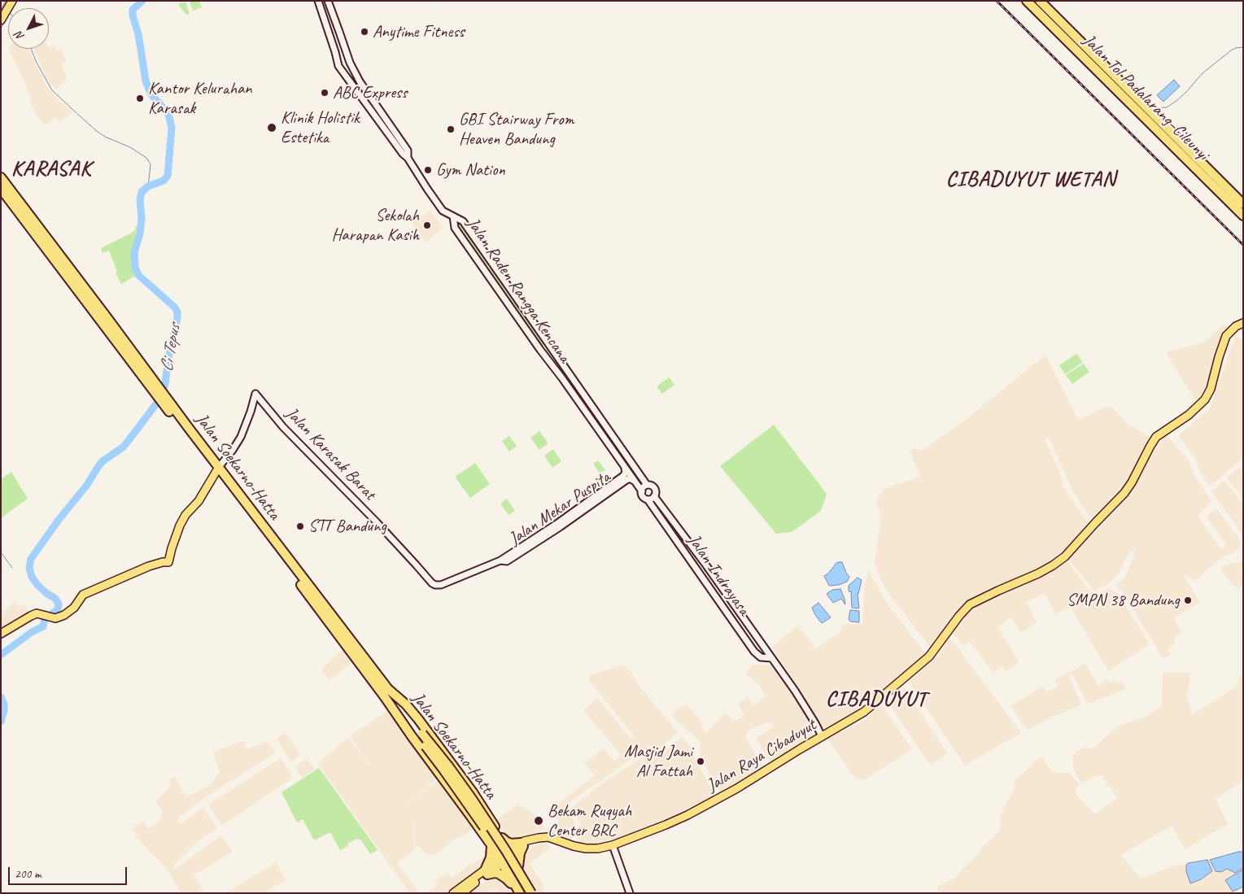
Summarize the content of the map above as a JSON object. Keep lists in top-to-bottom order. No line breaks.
{"streets":{"highway":["Jalan Tol Padalarang–Cileunyi","Jalan Soekarno-Hatta"],"main road":["Jalan Raya Cibaduyut"],"street":["Jalan Raden Rangga Kencana","Jalan Karasak Barat","Jalan Mekar Puspita","Jalan Indrayasa"]},"crossings":[["Jalan Raden Rangga Kencana","Jalan Mekar Puspita"],["Jalan Raden Rangga Kencana","Jalan Indrayasa"],["Jalan Karasak Barat","Jalan Soekarno-Hatta"],["Jalan Karasak Barat","Jalan Mekar Puspita"],["Jalan Soekarno-Hatta","Jalan Raya Cibaduyut"],["Jalan Indrayasa","Jalan Raya Cibaduyut"]],"districts":["KARASAK","CIBADUYUT WETAN","CIBADUYUT"],"water":["Ci Tepus"],"places":["Anytime Fitness","ABC Express","Kantor Kelurahan Karasak","Klinik Holistik Estetika","GBI Stairway From Heaven Bandung","Gym Nation","Sekolah Harapan Kasih","STT Bandung","SMPN 38 Bandung","Masjid Jami Al Fattah","Bekam Ruqyah Center BRC"],"scale_bar":"200 m","north":"bottom left"}
